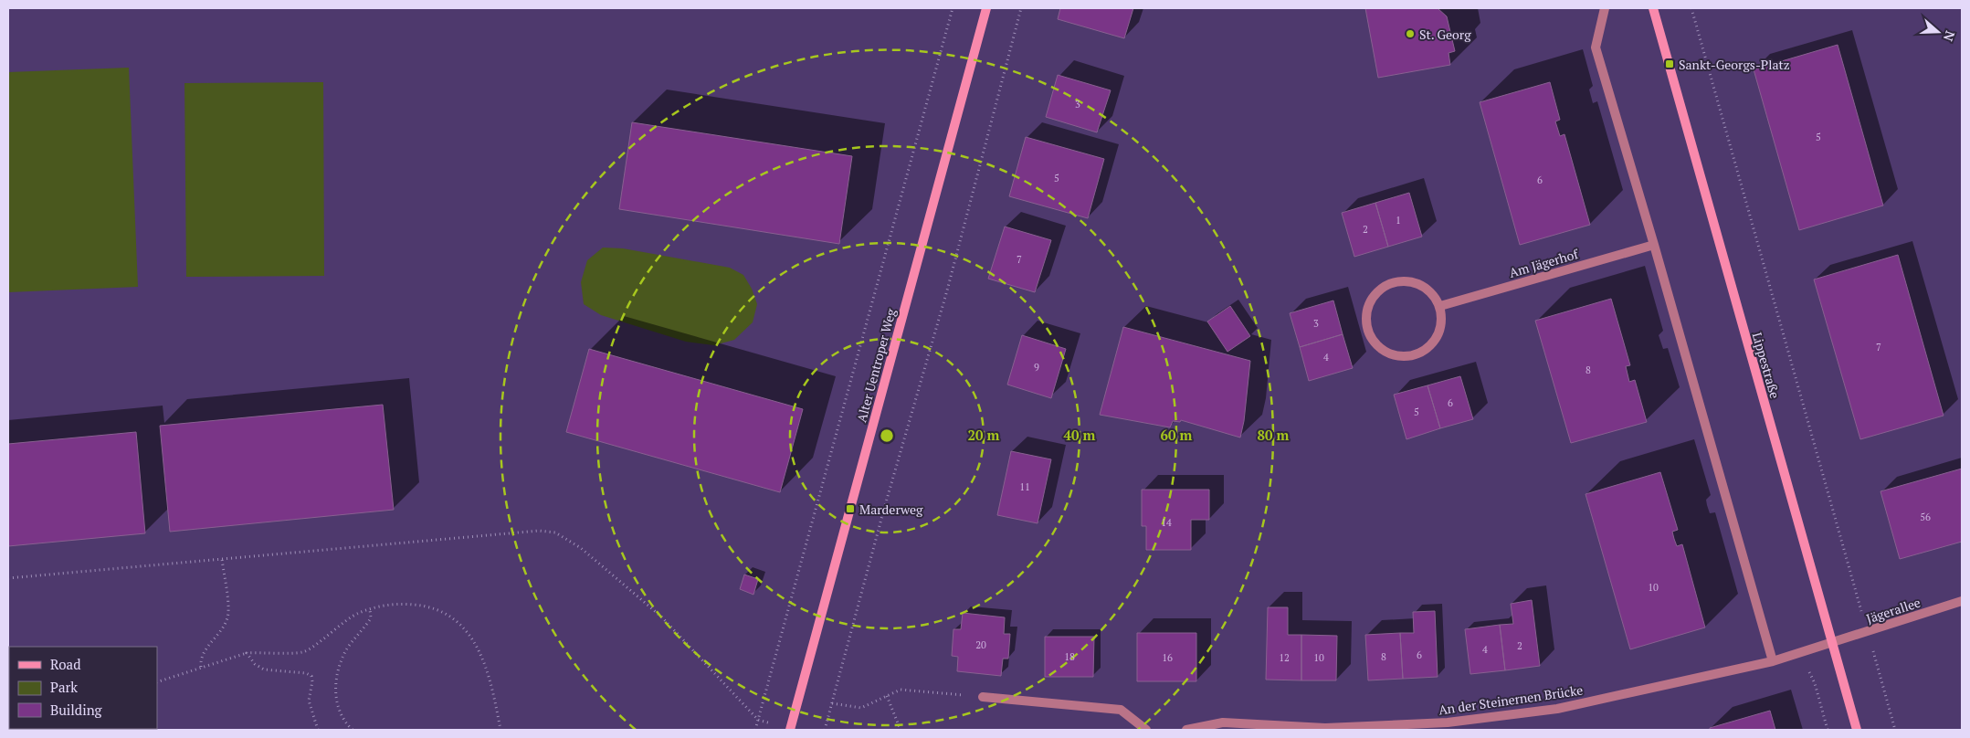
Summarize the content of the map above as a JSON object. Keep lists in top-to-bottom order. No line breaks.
{"streets":{"main road":["Alter Uentroper Weg","Lippestraße"],"street":["Am Jägerhof","Jägerallee","An der Steinernen Brücke"]},"crossings":[["Lippestraße","Jägerallee"],["Lippestraße","An der Steinernen Brücke"],["Jägerallee","An der Steinernen Brücke"]],"places":{"other":["St. Georg"],"transit":["Sankt-Georgs-Platz","Marderweg"]},"house_numbers":["3","5","5","6","1","2","7","3","7","4","9","8","6","5","11","56","14","10","20","2","4","6","18","8","16","12","10"],"legend":["Road","Park","Building"],"north":"right","rings":["20 m","40 m","60 m","80 m"]}
